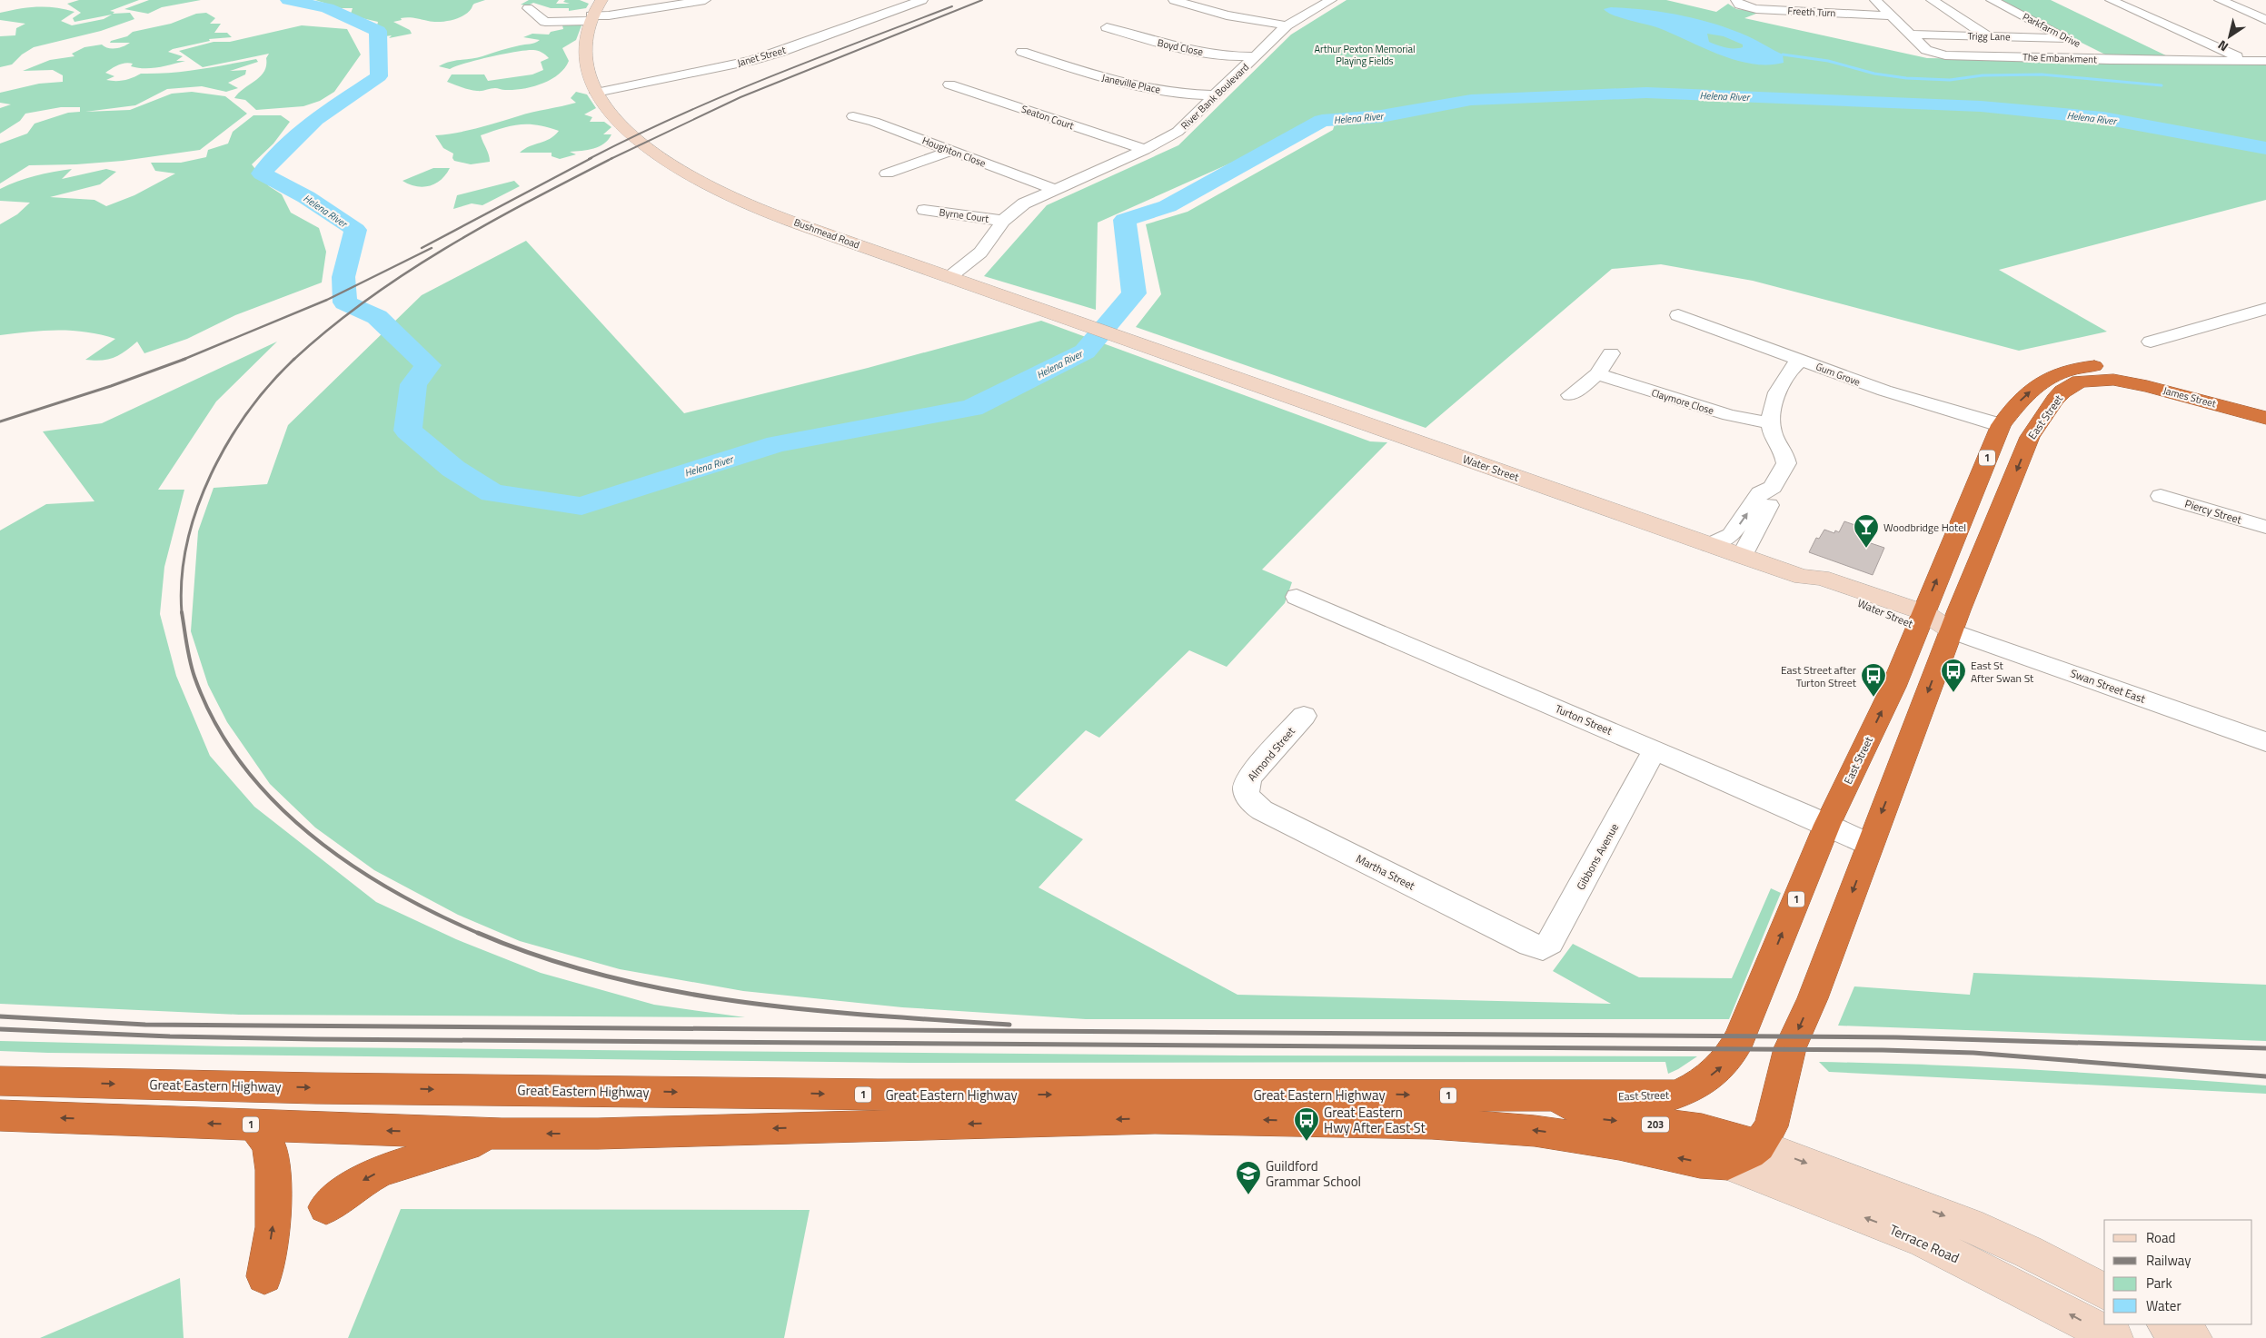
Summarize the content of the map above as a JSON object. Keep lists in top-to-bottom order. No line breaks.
{"streets":{"highway":["James Street","East Street","1","Great Eastern Highway","203"],"main road":["Bushmead Road","Water Street","Terrace Road"],"street":["Freeth Turn","Parkfarm Drive","Trigg Lane","Boyd Close","Janet Street","The Embankment","Janeville Place","River Bank Boulevard","Seaton Court","Houghton Close","Byrne Court","Gum Grove","Claymore Close","Piercy Street","Swan Street East","Turton Street","Almond Street","Gibbons Avenue","Martha Street"]},"crossings":[["Freeth Turn","The Embankment"],["Parkfarm Drive","Trigg Lane"],["Parkfarm Drive","The Embankment"],["Trigg Lane","The Embankment"],["Boyd Close","River Bank Boulevard"],["Janet Street","Bushmead Road"],["Janeville Place","River Bank Boulevard"],["River Bank Boulevard","Seaton Court"],["River Bank Boulevard","Houghton Close"],["River Bank Boulevard","Byrne Court"],["River Bank Boulevard","Bushmead Road"],["Bushmead Road","Water Street"],["Gum Grove","East Street"],["James Street","East Street"],["East Street","1"],["East Street","Water Street"],["East Street","Swan Street East"],["East Street","Turton Street"],["East Street","Great Eastern Highway"],["East Street","203"],["East Street","Terrace Road"],["1","Terrace Road"],["Water Street","Swan Street East"],["Turton Street","Gibbons Avenue"],["Almond Street","Martha Street"],["Gibbons Avenue","Martha Street"],["Great Eastern Highway","203"]],"water":["Helena River"],"parks":["Arthur Pexton Memorial Playing Fields"],"places":{"bar":["Woodbridge Hotel"],"bus stop":["East St After Swan St","East Street after Turton Street","Great Eastern Hwy After East St"],"school or university":["Guildford Grammar School"]},"legend":["Road","Railway","Park","Water"],"north":"bottom left"}
